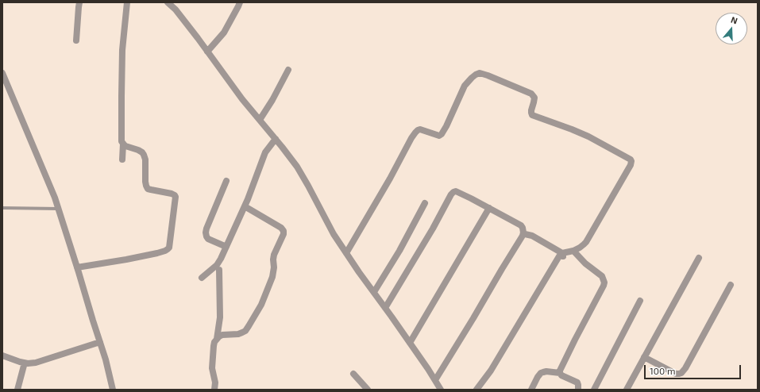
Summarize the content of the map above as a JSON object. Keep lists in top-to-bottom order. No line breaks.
{"scale_bar":"100 m","north":"top"}
